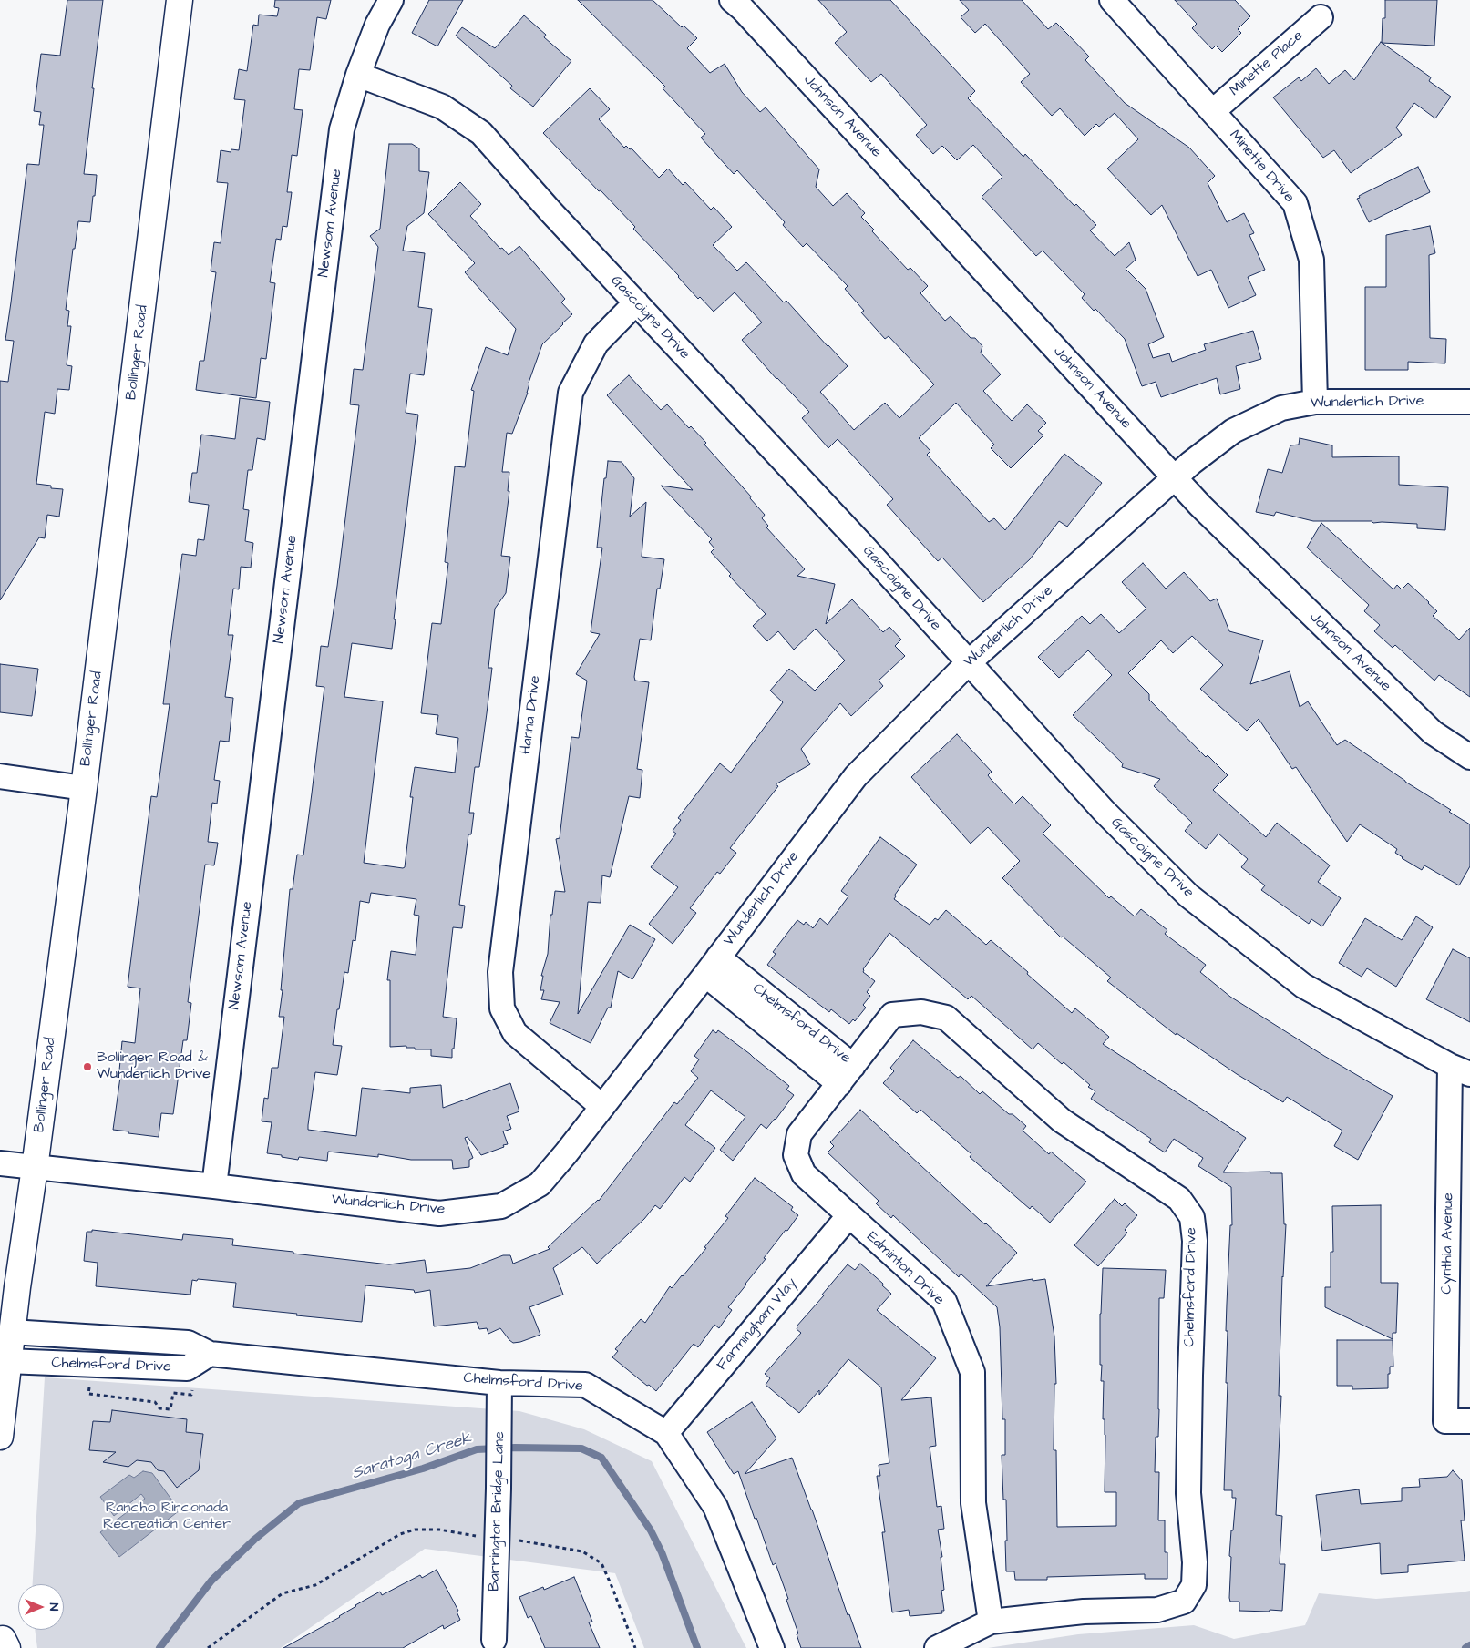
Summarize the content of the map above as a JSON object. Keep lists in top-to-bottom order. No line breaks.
{"streets":{"main road":["Bollinger Road"],"street":["Minette Place","Johnson Avenue","Minette Drive","Newsom Avenue","Gascoigne Drive","Wunderlich Drive","Hanna Drive","Chelmsford Drive","Cynthia Avenue","Edminton Drive","Farmingham Way","Barrington Bridge Lane"]},"crossings":[["Minette Place","Minette Drive"],["Johnson Avenue","Wunderlich Drive"],["Minette Drive","Wunderlich Drive"],["Newsom Avenue","Gascoigne Drive"],["Newsom Avenue","Wunderlich Drive"],["Gascoigne Drive","Wunderlich Drive"],["Gascoigne Drive","Hanna Drive"],["Gascoigne Drive","Cynthia Avenue"],["Bollinger Road","Wunderlich Drive"],["Bollinger Road","Chelmsford Drive"],["Wunderlich Drive","Hanna Drive"],["Wunderlich Drive","Chelmsford Drive"],["Chelmsford Drive","Edminton Drive"],["Chelmsford Drive","Farmingham Way"],["Chelmsford Drive","Barrington Bridge Lane"],["Edminton Drive","Farmingham Way"]],"water":["Saratoga Creek"],"parks":["Rancho Rinconada Recreation Center"],"places":["Bollinger Road & Wunderlich Drive"],"north":"right"}
